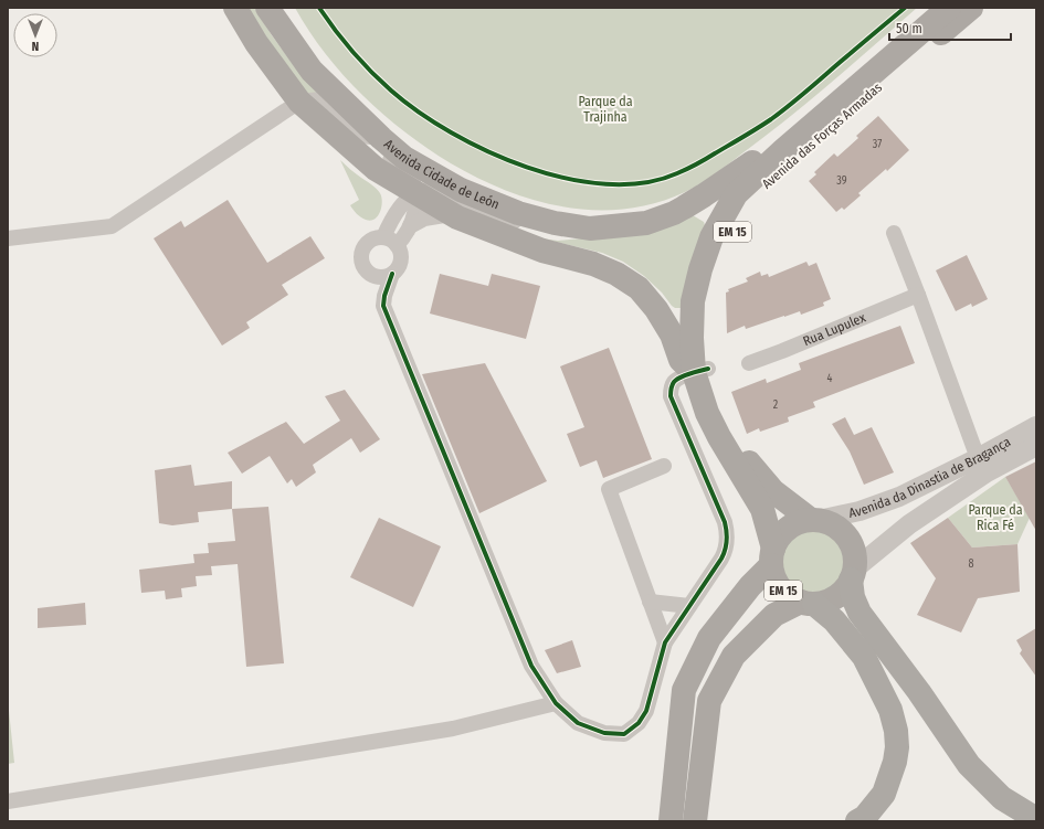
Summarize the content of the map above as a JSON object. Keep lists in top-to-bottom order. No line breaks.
{"streets":{"main road":["Avenida das Forças Armadas","Avenida Cidade de León","EM 15"],"street":["Rua Lupulex","Avenida da Dinastia de Bragança"]},"crossings":[["Avenida das Forças Armadas","Avenida Cidade de León"],["Avenida das Forças Armadas","EM 15"],["Avenida das Forças Armadas","Avenida da Dinastia de Bragança"],["EM 15","Avenida da Dinastia de Bragança"]],"parks":["Parque da Trajinha","Parque da Rica Fé"],"house_numbers":["37","39","4","2","8"],"scale_bar":"50 m","north":"bottom"}
